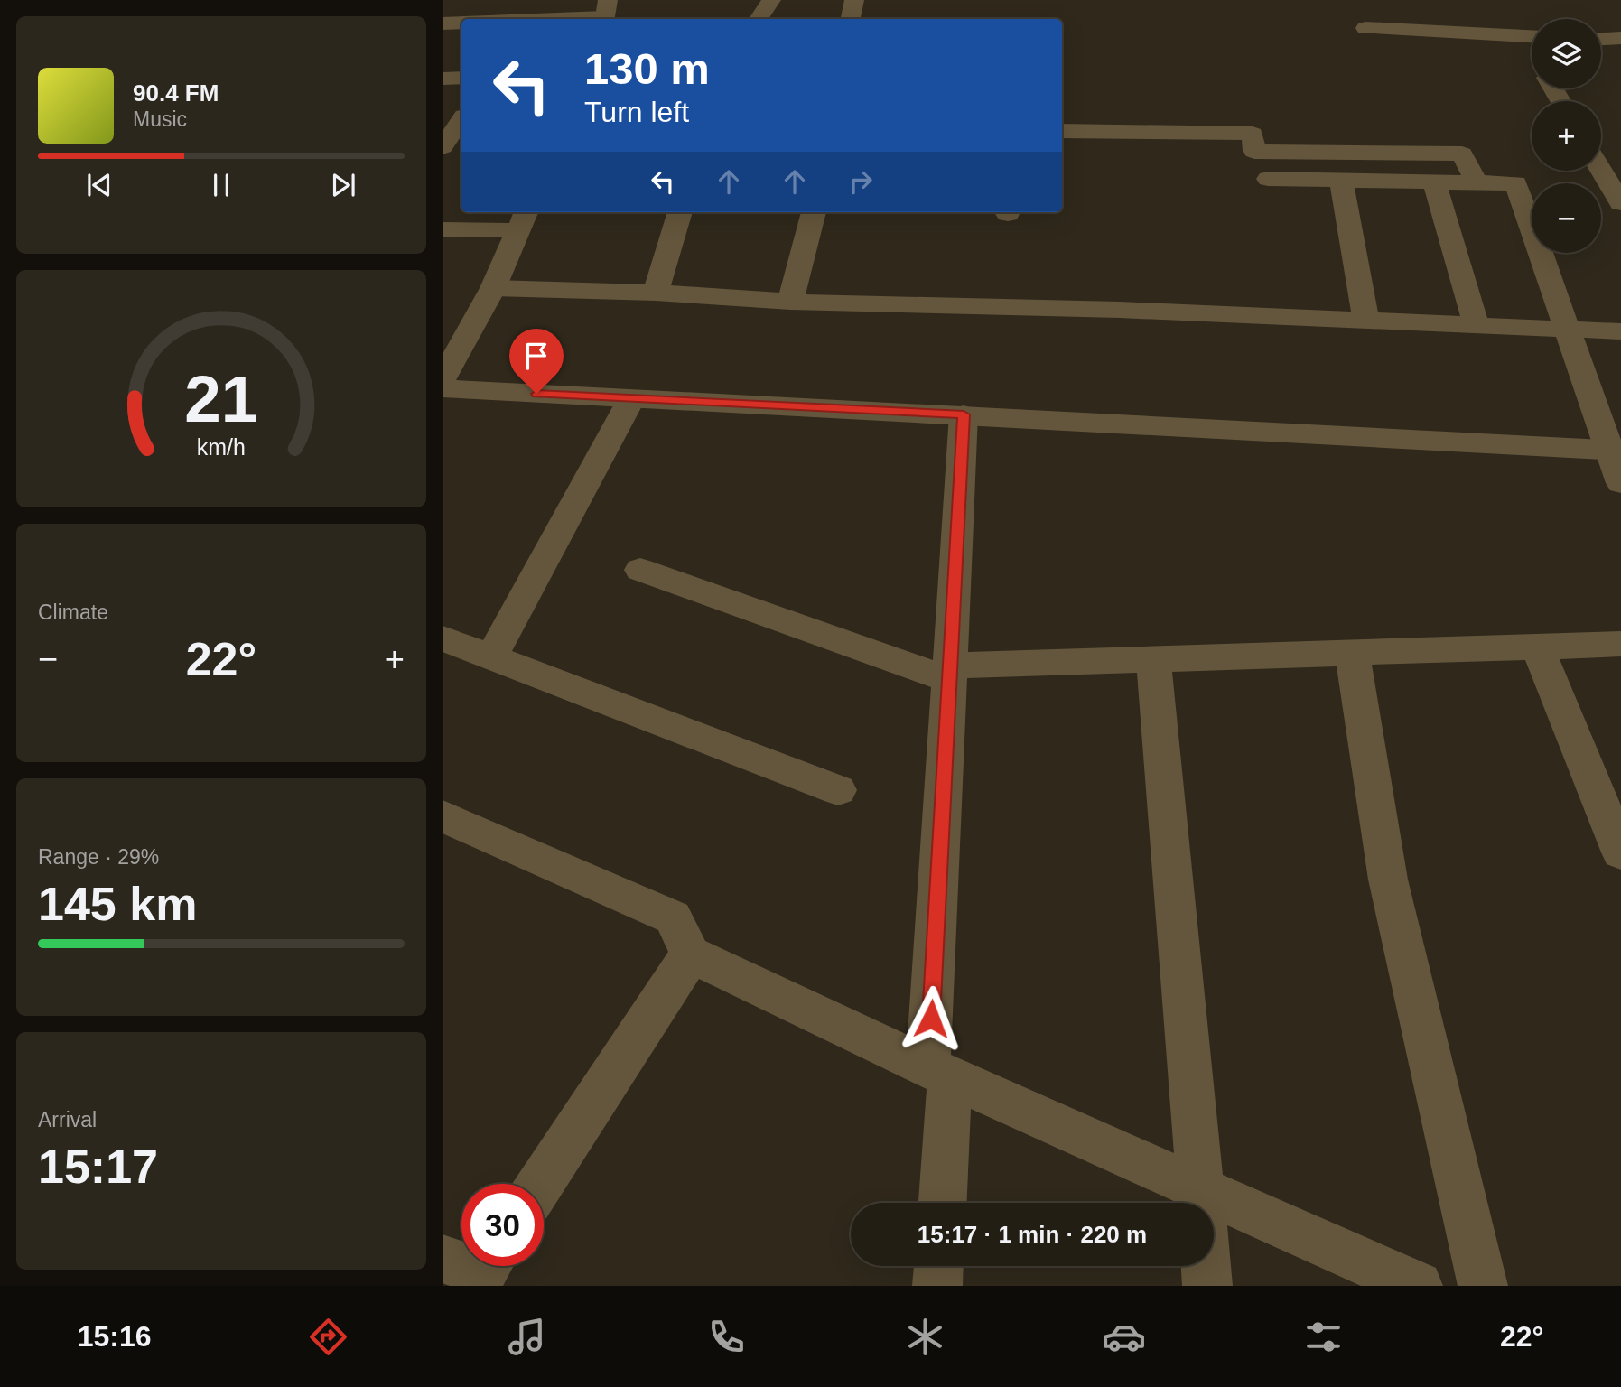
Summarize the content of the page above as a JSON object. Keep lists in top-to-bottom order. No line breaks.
{"page":{"map_buttons":["+","−"],"turn":["130 m","Turn left"],"song":["90.4 FM","Music"],"tile":["Climate",["Range · 29%","145 km"],["Arrival","15:17"]],"heat":["−","22°","+"],"limit":"30","trip":"15:17 · 1 min · 220 m","tabs":["15:16","22°"],"gauge":["21","km/h"]}}
